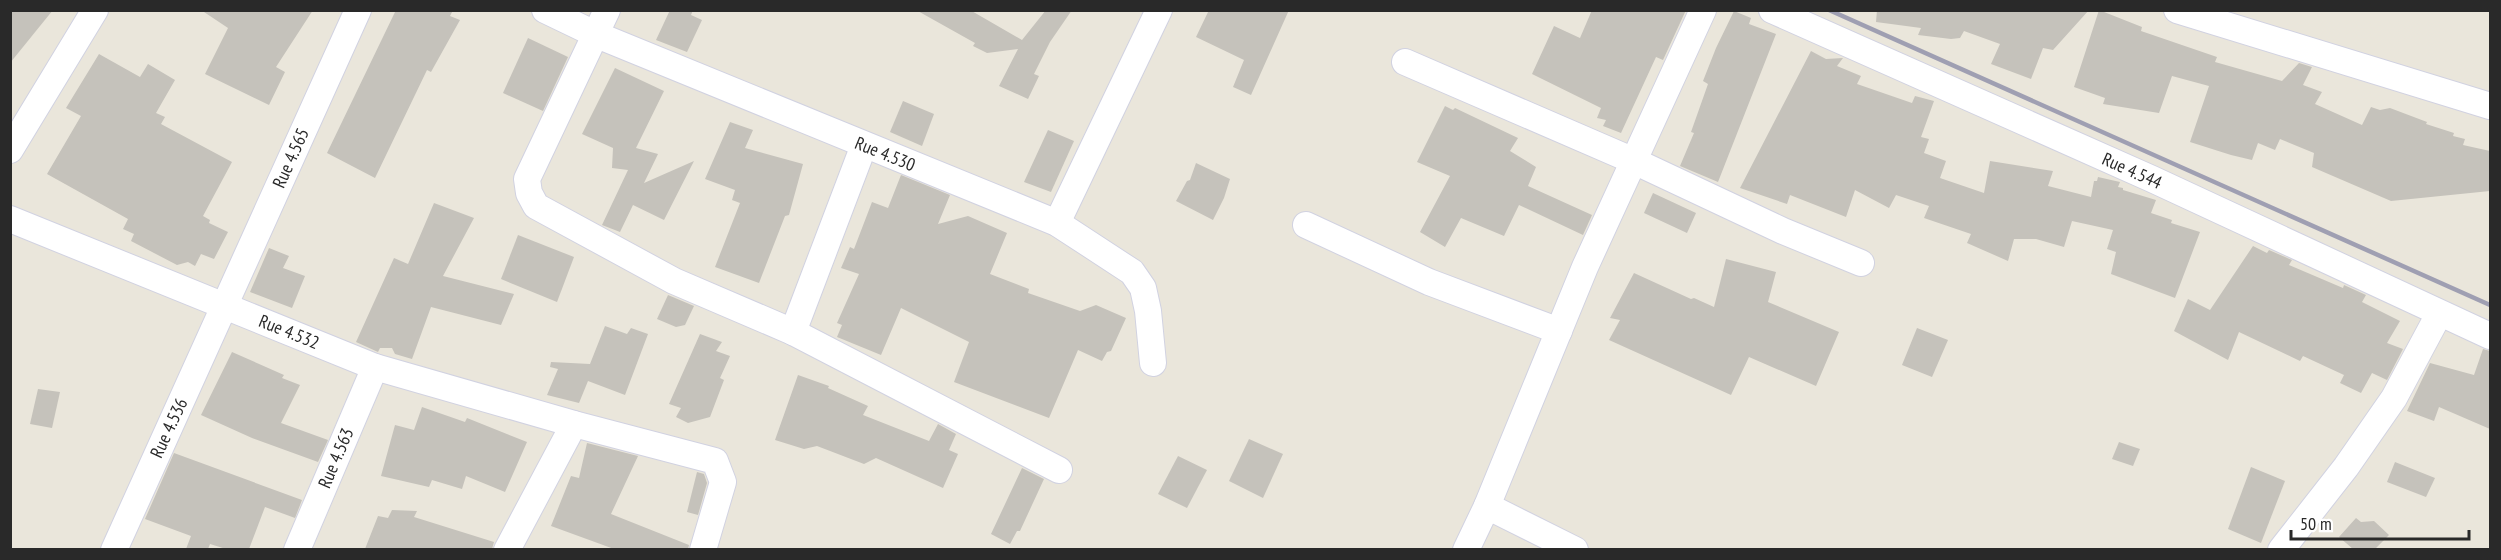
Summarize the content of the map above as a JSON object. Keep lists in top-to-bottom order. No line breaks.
{"streets":{"street":["Rue 4.530","Rue 4.565","Rue 4.544","Rue 4.532","Rue 4.536","Rue 4.563"]},"crossings":[["Rue 4.565","Rue 4.532"],["Rue 4.565","Rue 4.536"],["Rue 4.532","Rue 4.536"],["Rue 4.532","Rue 4.563"]],"scale_bar":"50 m"}
